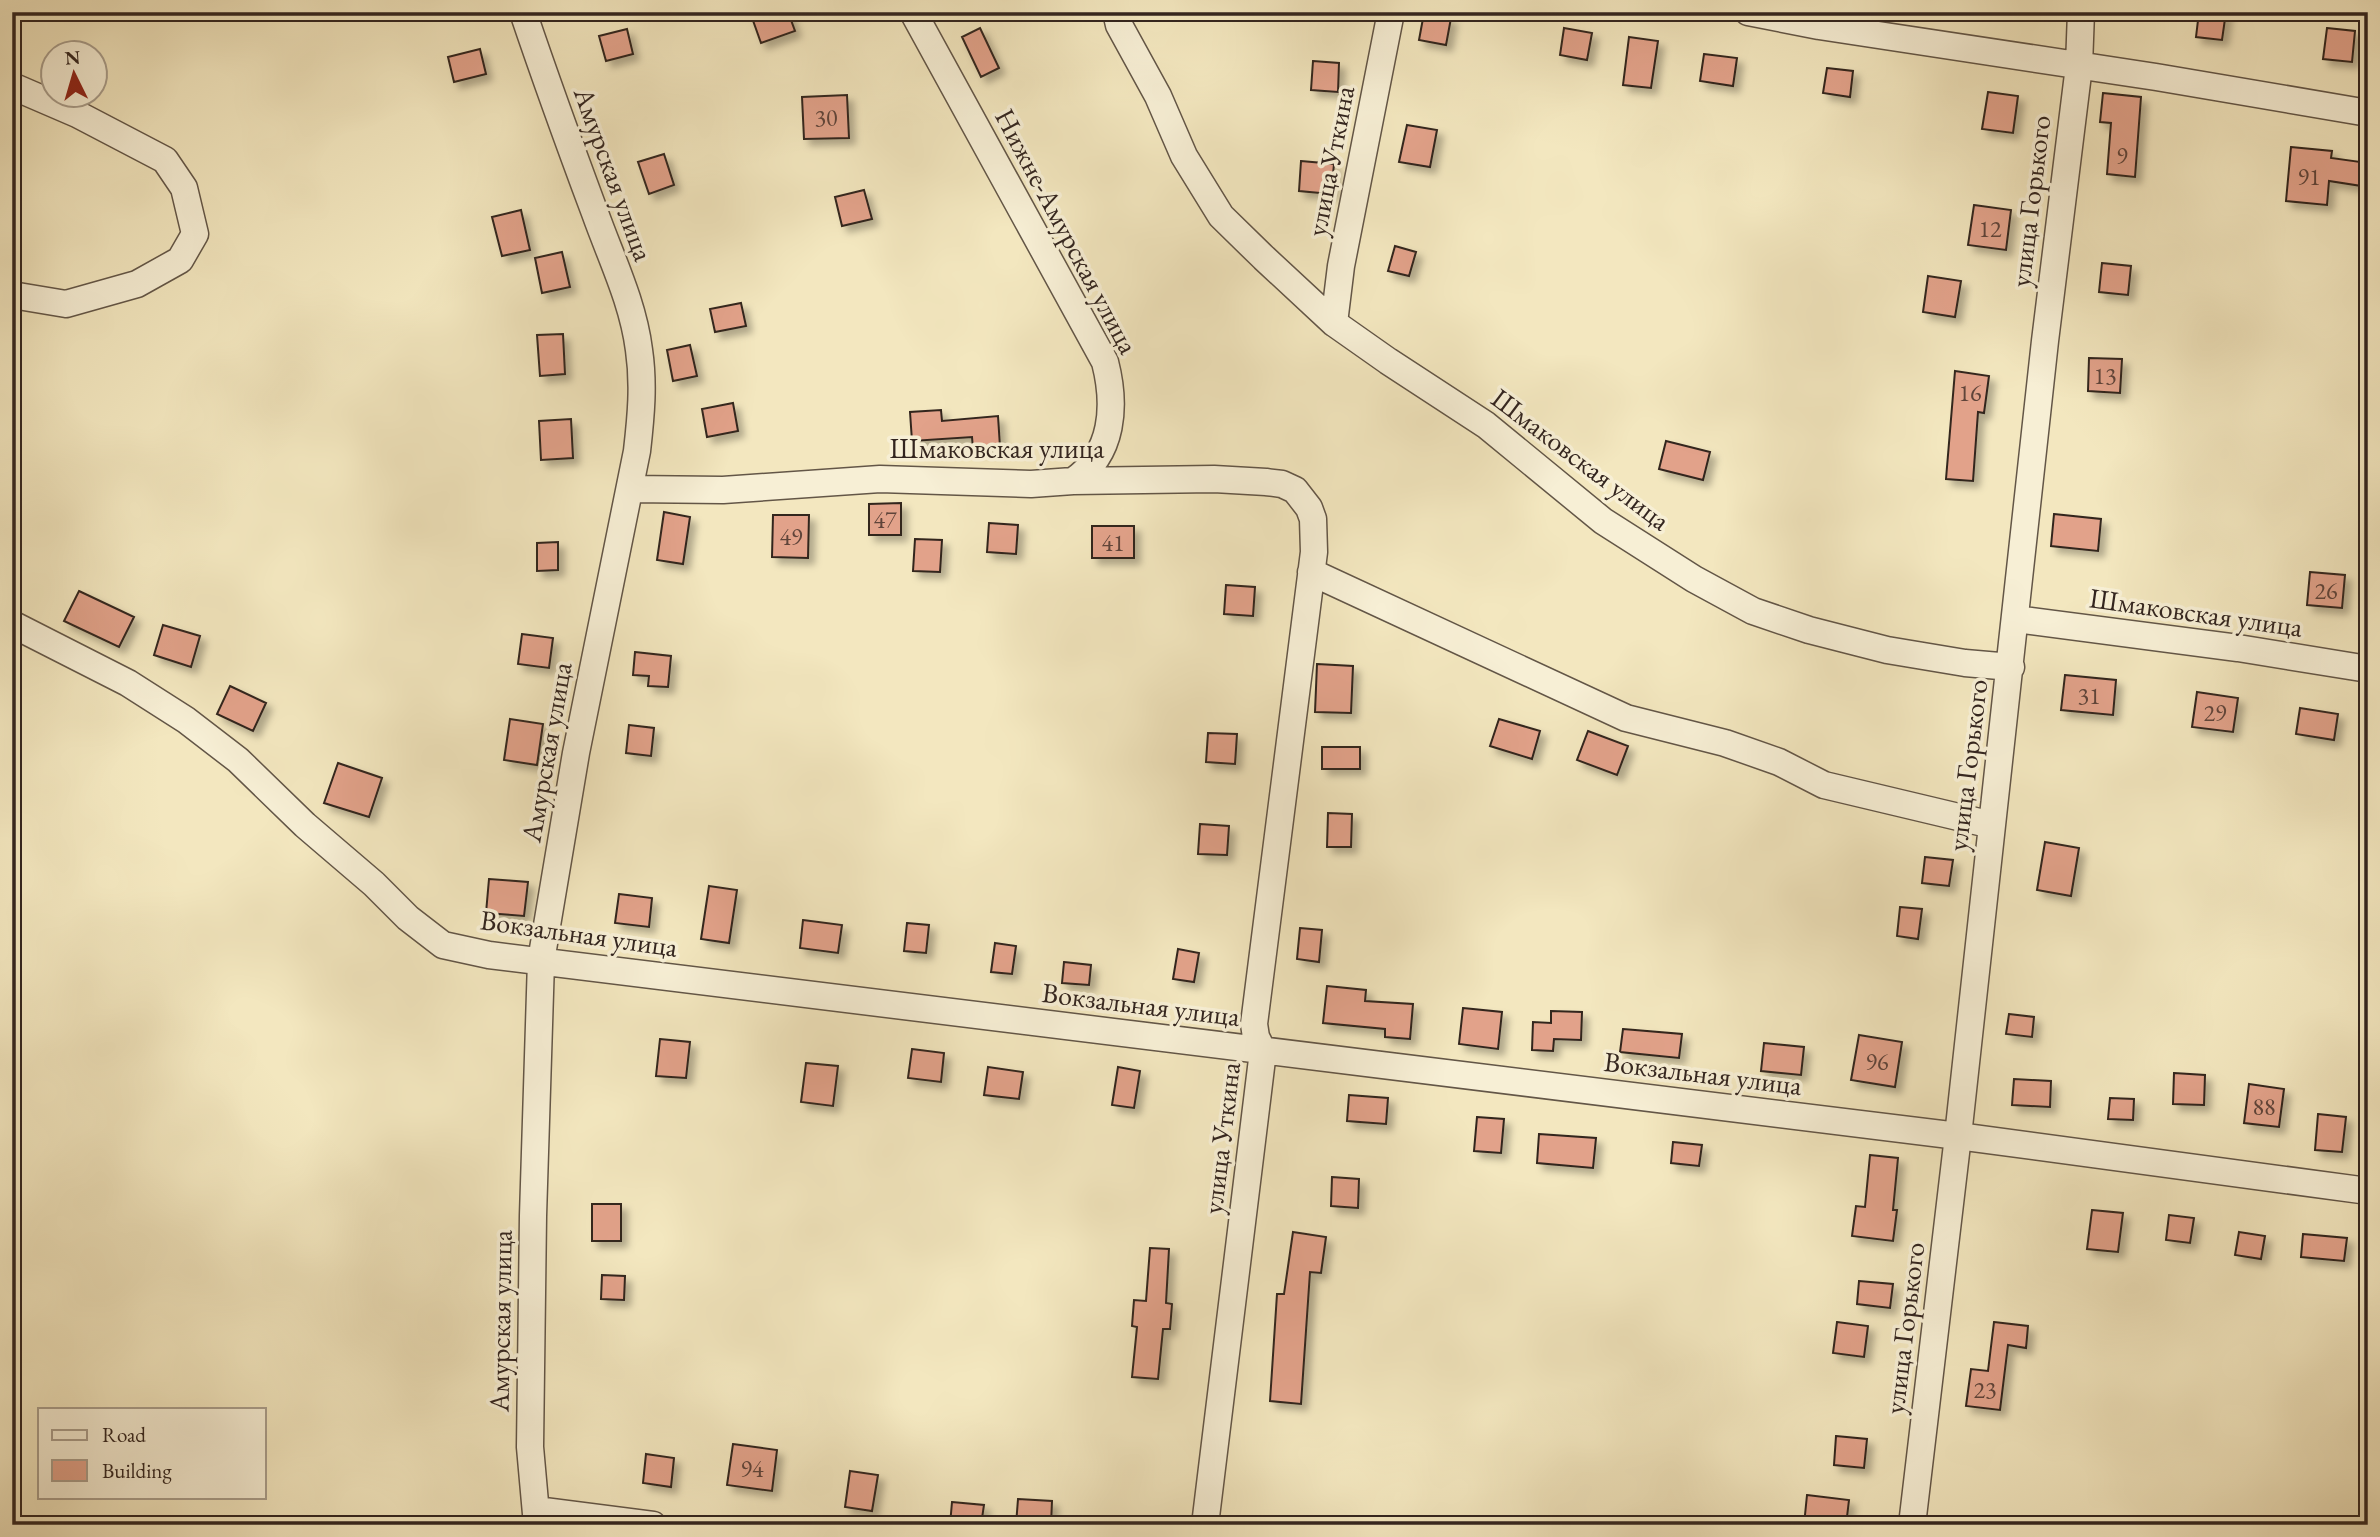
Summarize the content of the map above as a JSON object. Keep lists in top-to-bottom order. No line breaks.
{"streets":{"street":["улица Уткина","Амурская улица","улица Горького","Нижне-Амурская улица","Шмаковская улица","Вокзальная улица"]},"crossings":[["улица Уткина","Шмаковская улица"],["улица Уткина","Вокзальная улица"],["Амурская улица","Шмаковская улица"],["Амурская улица","Вокзальная улица"],["улица Горького","Шмаковская улица"],["улица Горького","Вокзальная улица"],["Нижне-Амурская улица","Шмаковская улица"]],"house_numbers":["30","9","91","12","13","16","47","49","41","26","31","29","96","88","23","94"],"legend":["Road","Building"],"north":"top"}
